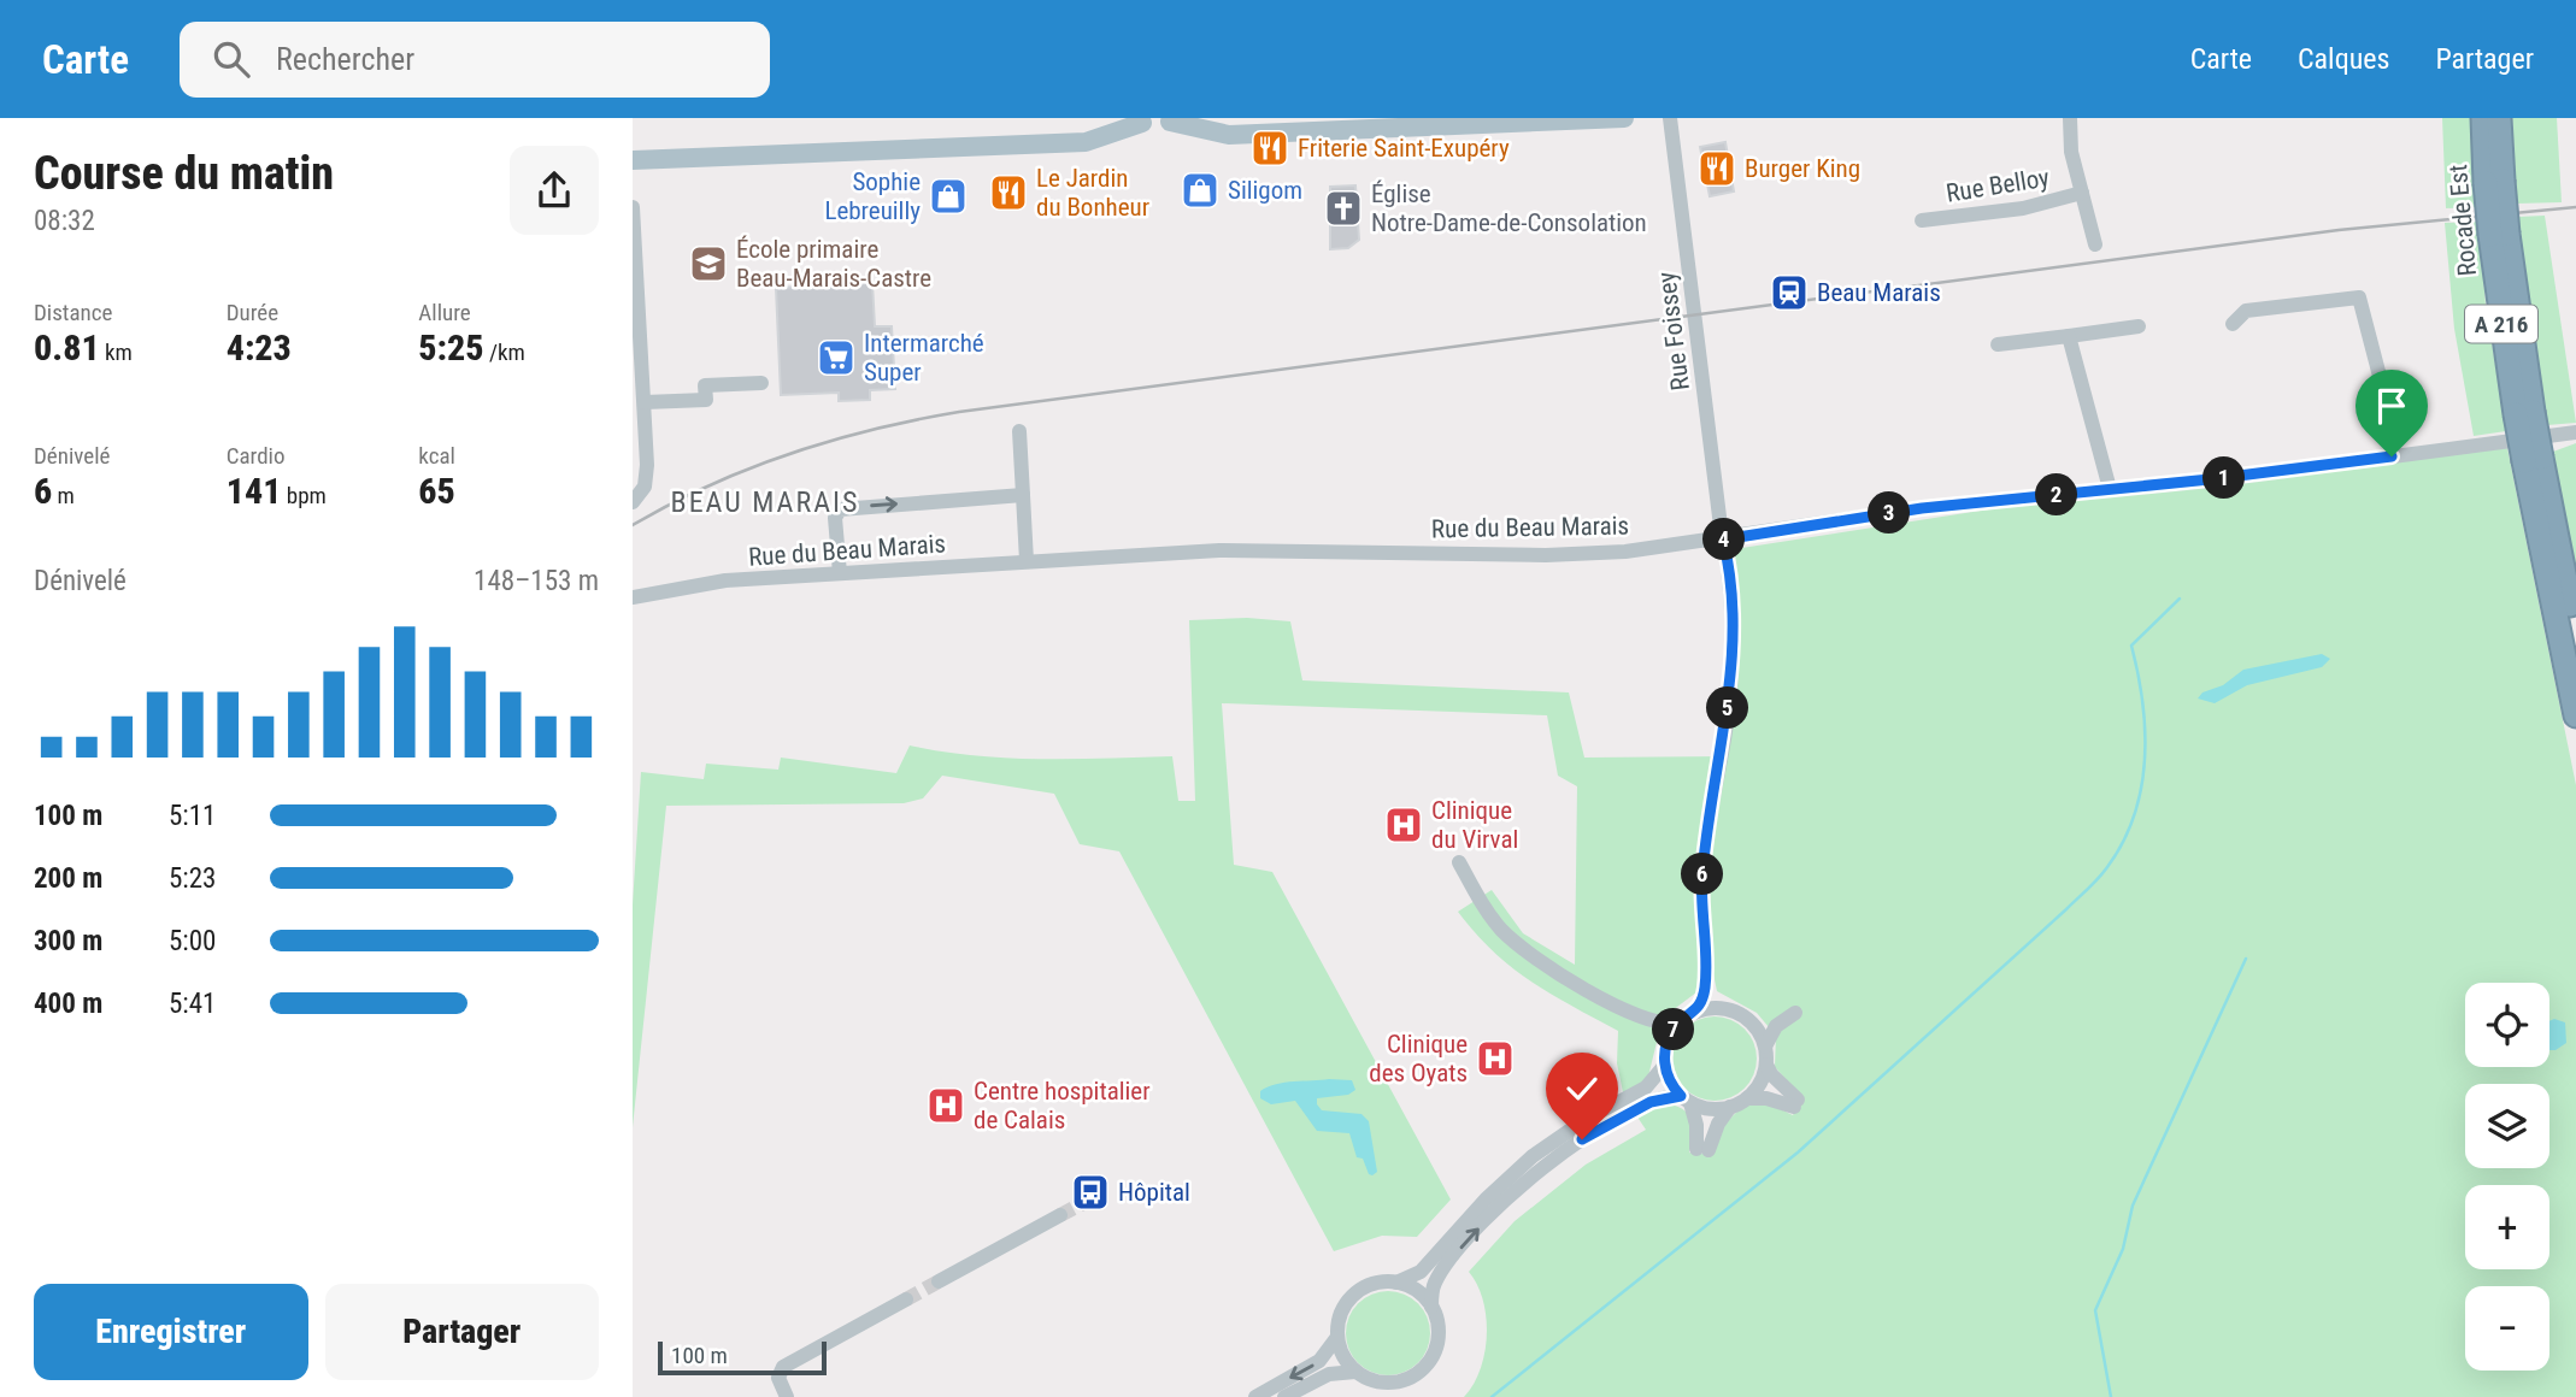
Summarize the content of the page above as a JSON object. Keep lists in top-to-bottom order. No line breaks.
{"streets":{"highway":["Rocade Est","A 216"],"street":["Rue Belloy","Rue Foissey","Rue du Beau Marais"]},"crossings":[["Rue Foissey","Rue du Beau Marais"]],"districts":["BEAU MARAIS"],"places":{"restaurant":["Friterie Saint-Exupéry","Burger King","Le Jardin du Bonheur"],"shop":["Siligom","Sophie Lebreuilly"],"church":["Église Notre-Dame-de-Consolation"],"school or university":["École primaire Beau-Marais-Castre"],"station":["Beau Marais"],"supermarket":["Intermarché Super"],"hospital":["Clinique du Virval","Clinique des Oyats","Centre hospitalier de Calais"],"bus stop":["Hôpital"]},"scale_bar":"100 m","page":{"header":"Carte","search":"Rechercher","nav":["Carte","Calques","Partager"],"heading":["Course du matin","08:32"],"stats":[["Distance","0.81 km"],["Durée","4:23"],["Allure","5:25 /km"],["Dénivelé","6 m"],["Cardio","141 bpm"],["kcal","65"]],"pins":["1","2","3","4","5","6","7"],"chart":["Dénivelé","148–153 m"],"list":[{"name":"100 m","note":"5:11"},{"name":"200 m","note":"5:23"},{"name":"300 m","note":"5:00"},{"name":"400 m","note":"5:41"}],"map_buttons":["+","−"],"buttons":["Enregistrer","Partager"],"scale":"100 m"}}
